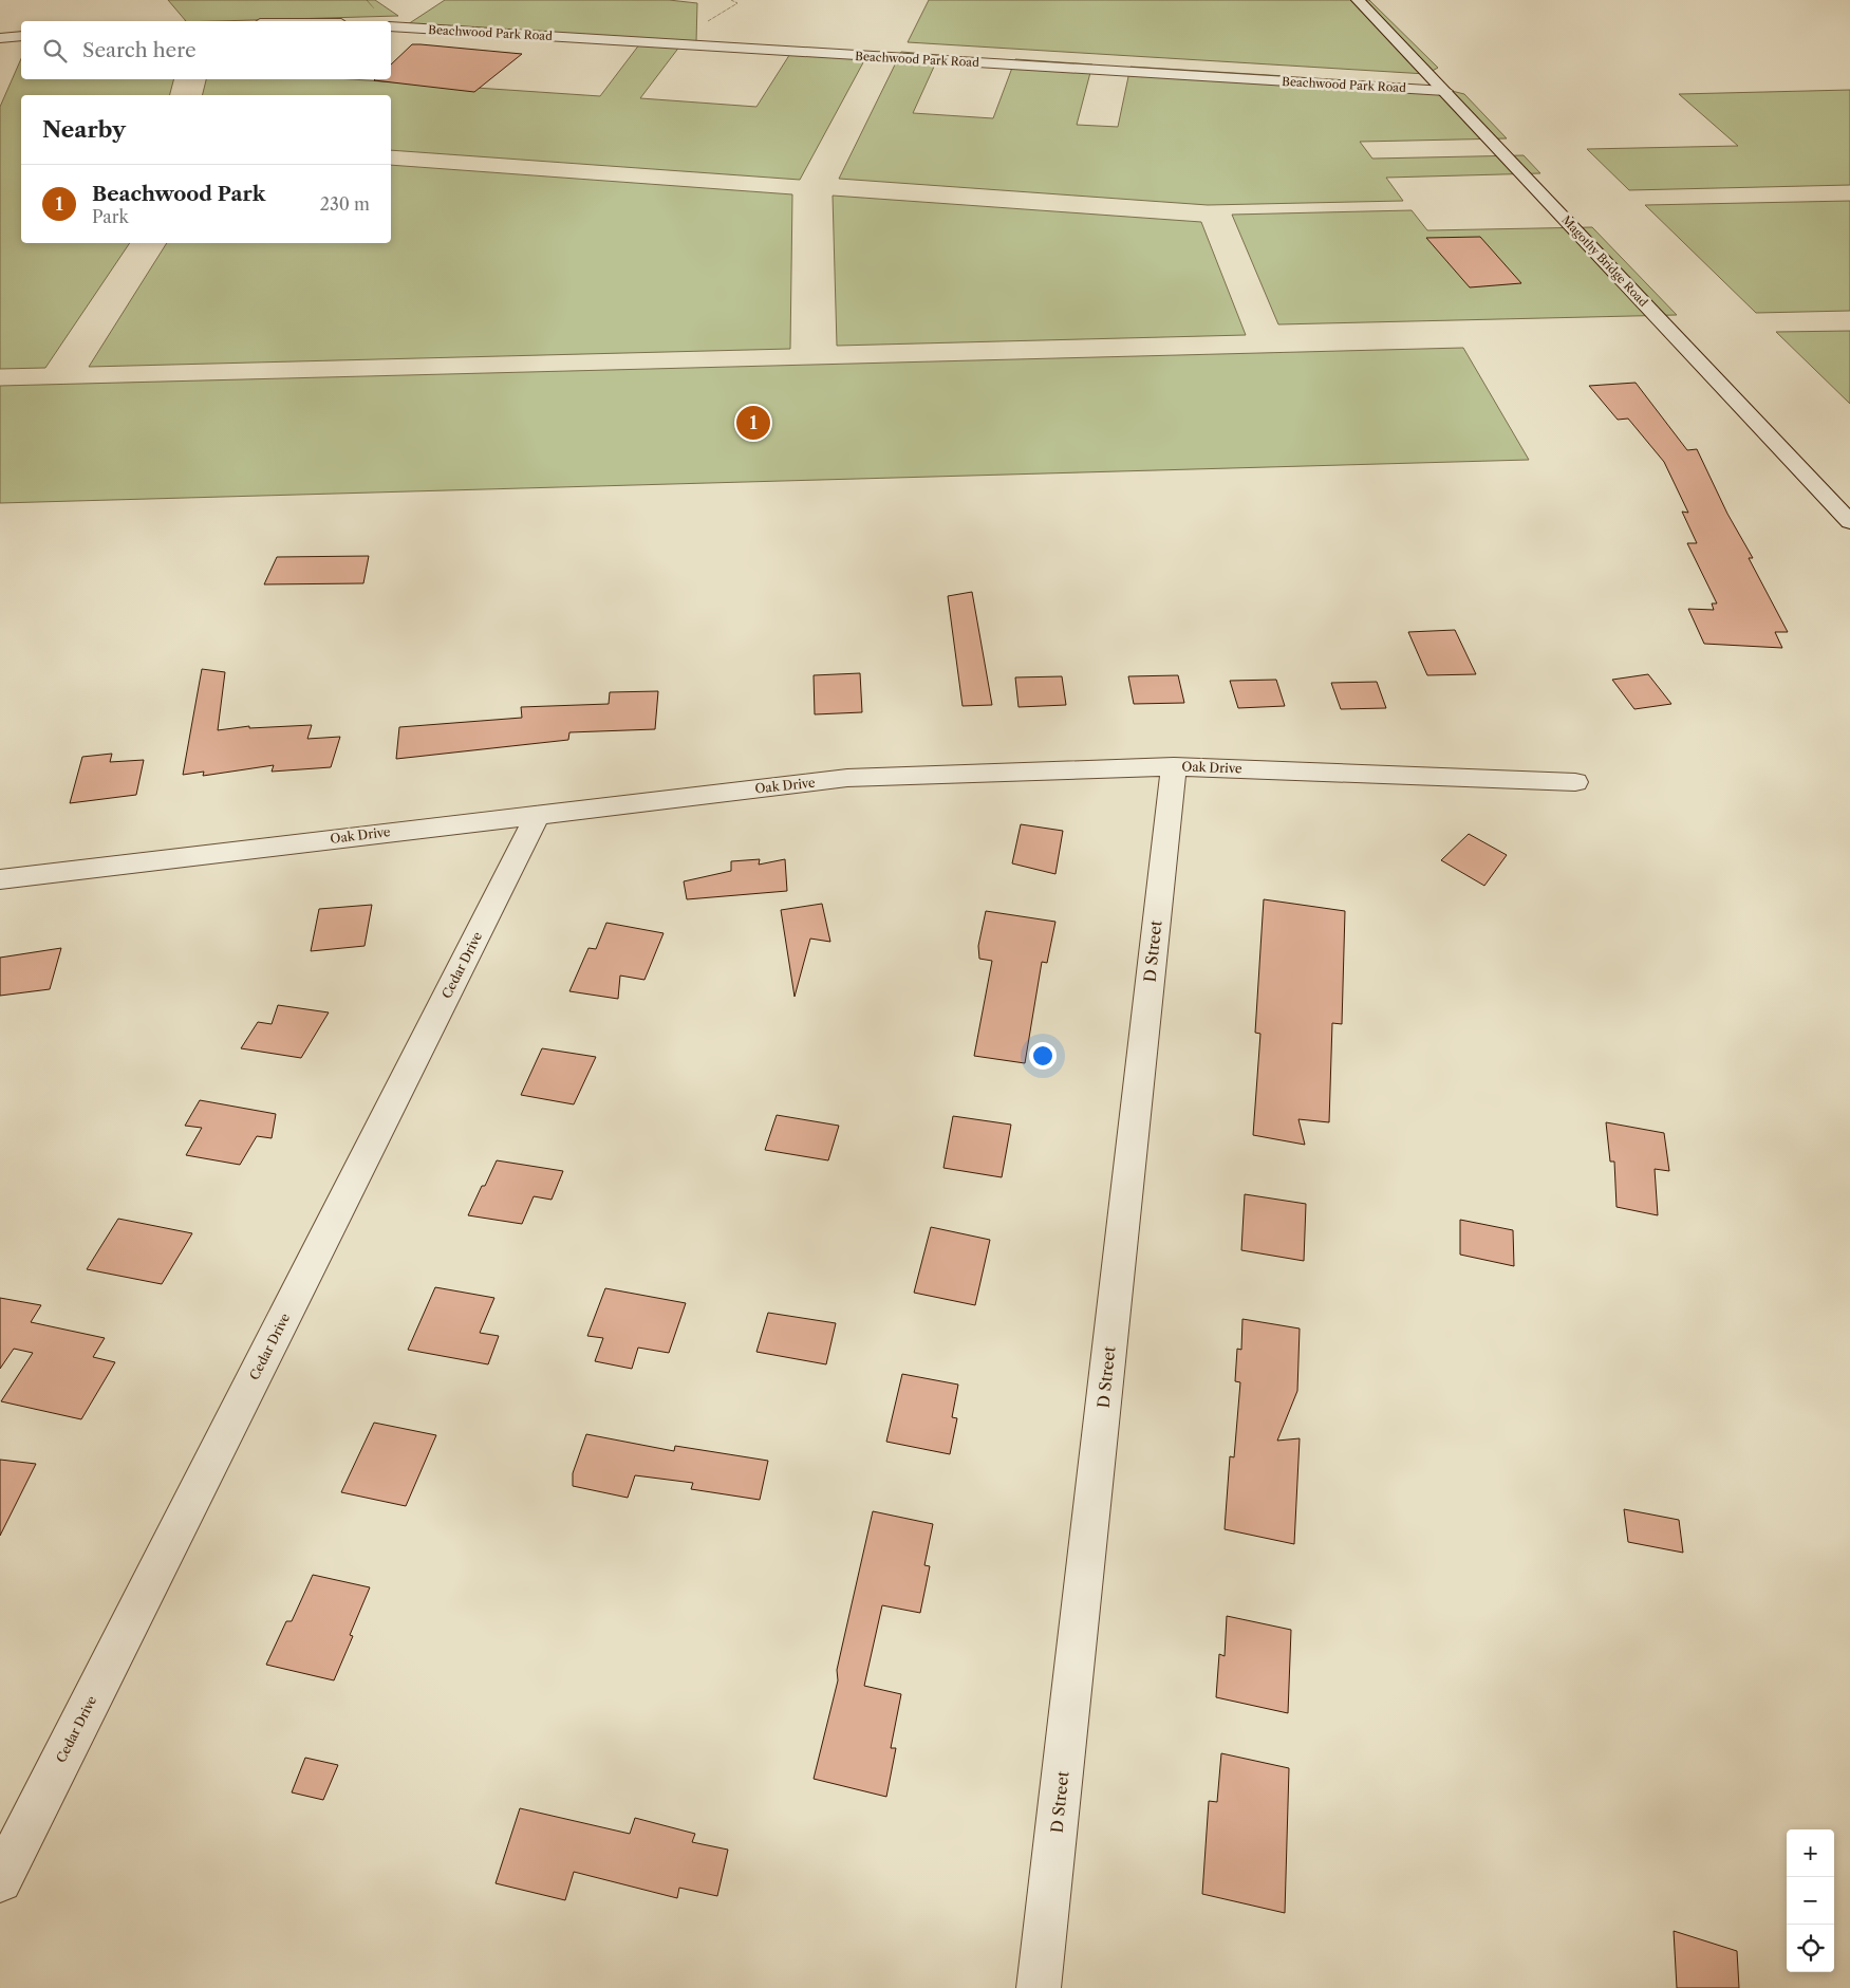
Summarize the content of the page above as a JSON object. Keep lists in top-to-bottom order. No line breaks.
{"streets":{"street":["Beachwood Park Road","Magothy Bridge Road","Oak Drive","D Street","Cedar Drive"]},"crossings":[["Beachwood Park Road","Magothy Bridge Road"],["Oak Drive","D Street"],["Oak Drive","Cedar Drive"]],"page":{"search":"Search here","heading":"Nearby","list":[{"mark":"1","name":"Beachwood Park","note":"Park","value":"230 m"}],"pins":"1","map_buttons":["+","−"]}}
